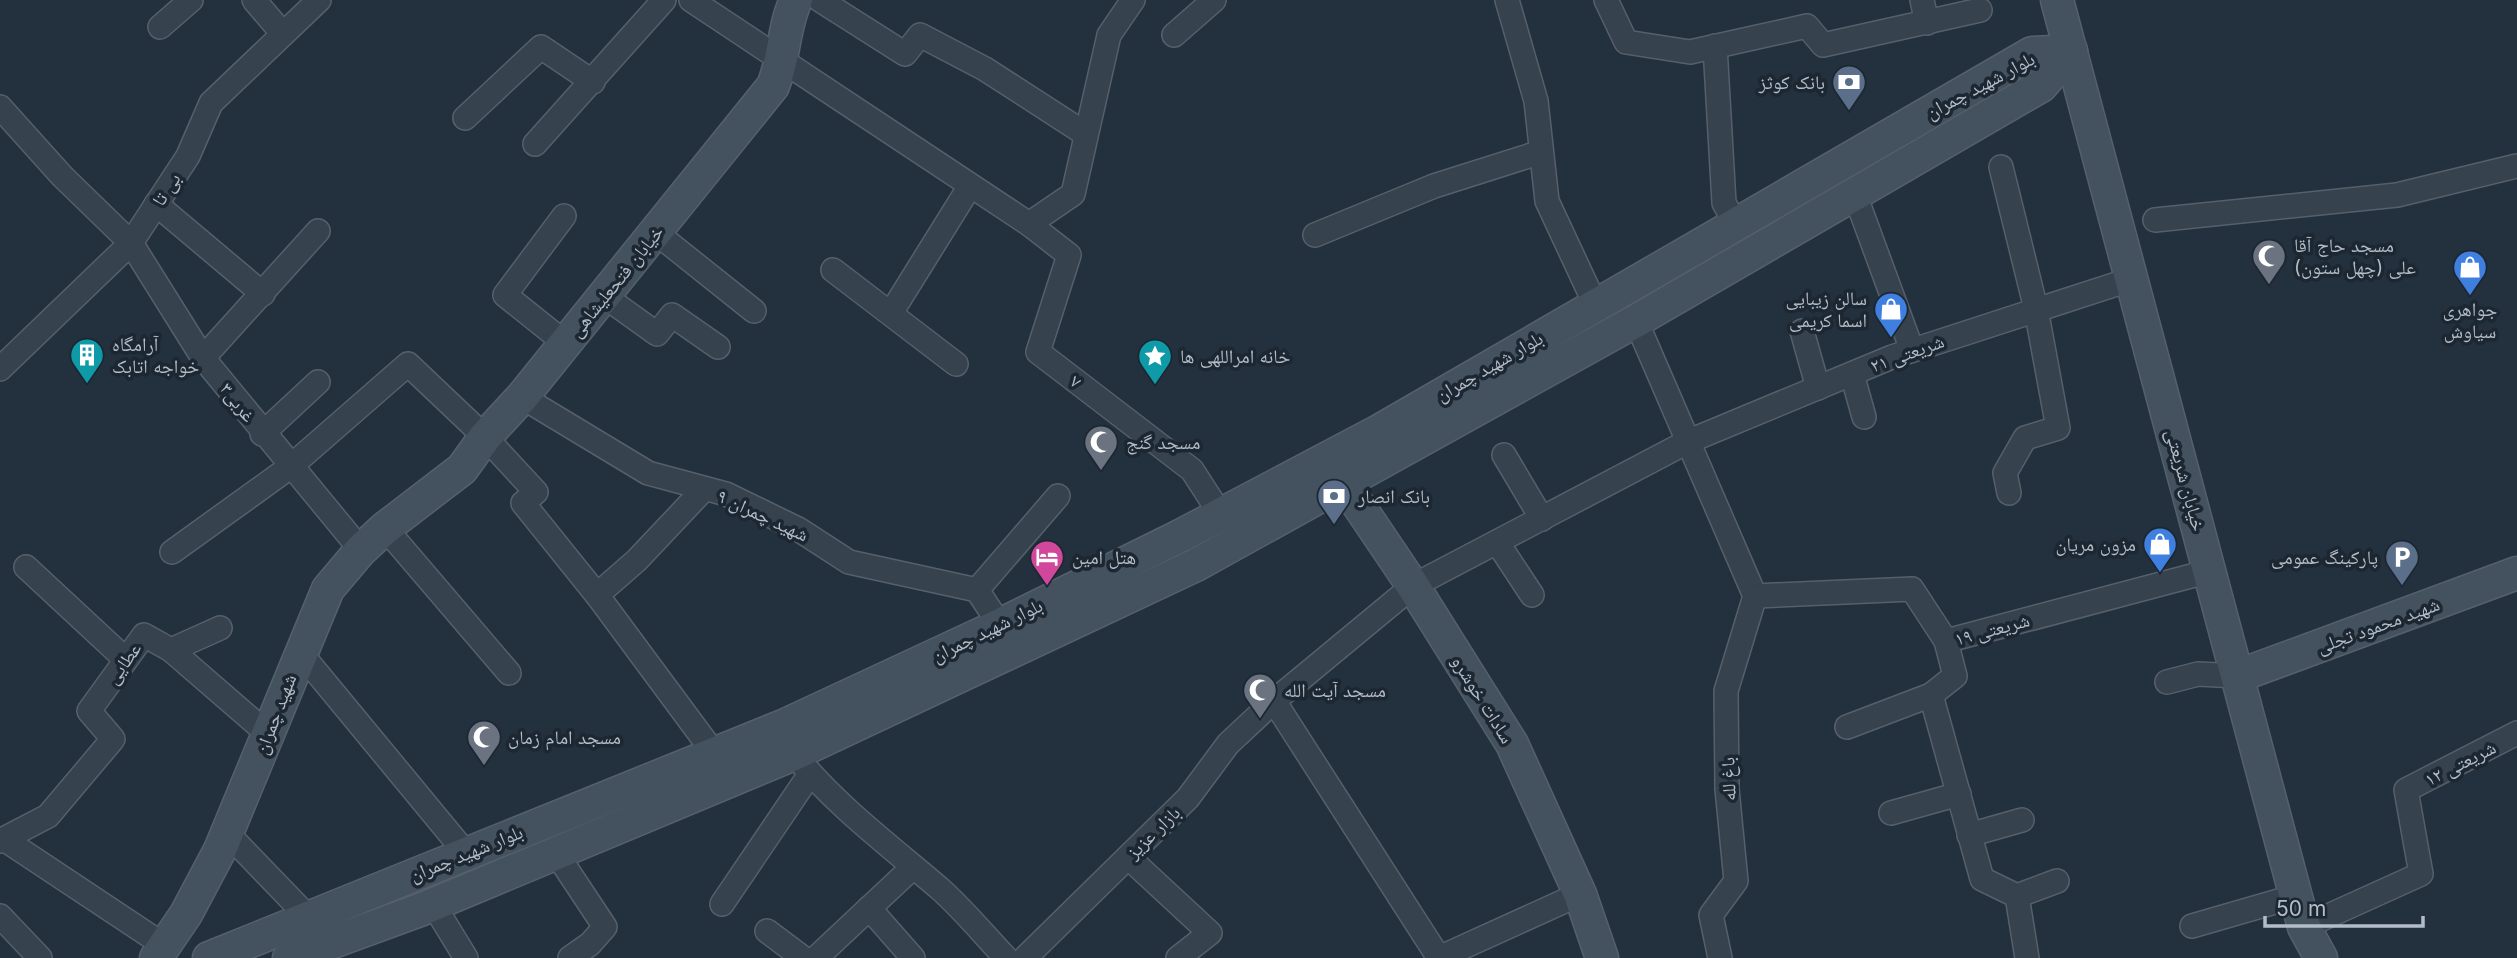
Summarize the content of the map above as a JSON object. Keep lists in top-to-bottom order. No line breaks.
{"streets":{"main road":["بلوار شهید چمران","خیابان فتحعلیشاهی","خیابان شریعتی","شهید محمود تجلی","سادات خوشرو","شهید چمران"],"street":["بی تا","شریعتی ۲۱","۷","غربی۳","شهید چمران ۹","شریعتی ۱۹","عطایی","شریعتی ۱۲","باغ لله","بازار عزیز"]},"crossings":[["بلوار شهید چمران","۷"],["بلوار شهید چمران","خیابان شریعتی"],["بلوار شهید چمران","سادات خوشرو"],["بی تا","غربی۳"],["خیابان فتحعلیشاهی","شهید چمران ۹"],["خیابان فتحعلیشاهی","شهید چمران"],["شریعتی ۲۱","خیابان شریعتی"],["شریعتی ۲۱","بازار عزیز"],["غربی۳","شهید چمران"],["خیابان شریعتی","شهید محمود تجلی"],["خیابان شریعتی","شریعتی ۱۹"],["خیابان شریعتی","شریعتی ۱۲"],["شریعتی ۱۹","باغ لله"],["عطایی","شهید چمران"],["سادات خوشرو","بازار عزیز"]],"places":{"bank":["بانک کوثز","بانک انصار"],"mosque":["مسجد حاج آقا علی (چهل ستون)","مسجد گنج","مسجد آیت الله","مسجد امام زمان"],"shop":["جواهری سیاوش","سالن زیبایی اسما کریمی","مزون مریان"],"building":["آرامگاه خواجه اتابک"],"place":["خانه امراللهی ها"],"hotel":["هتل امین"],"parking":["پارکینگ عمومی"]},"scale_bar":"50 m"}
